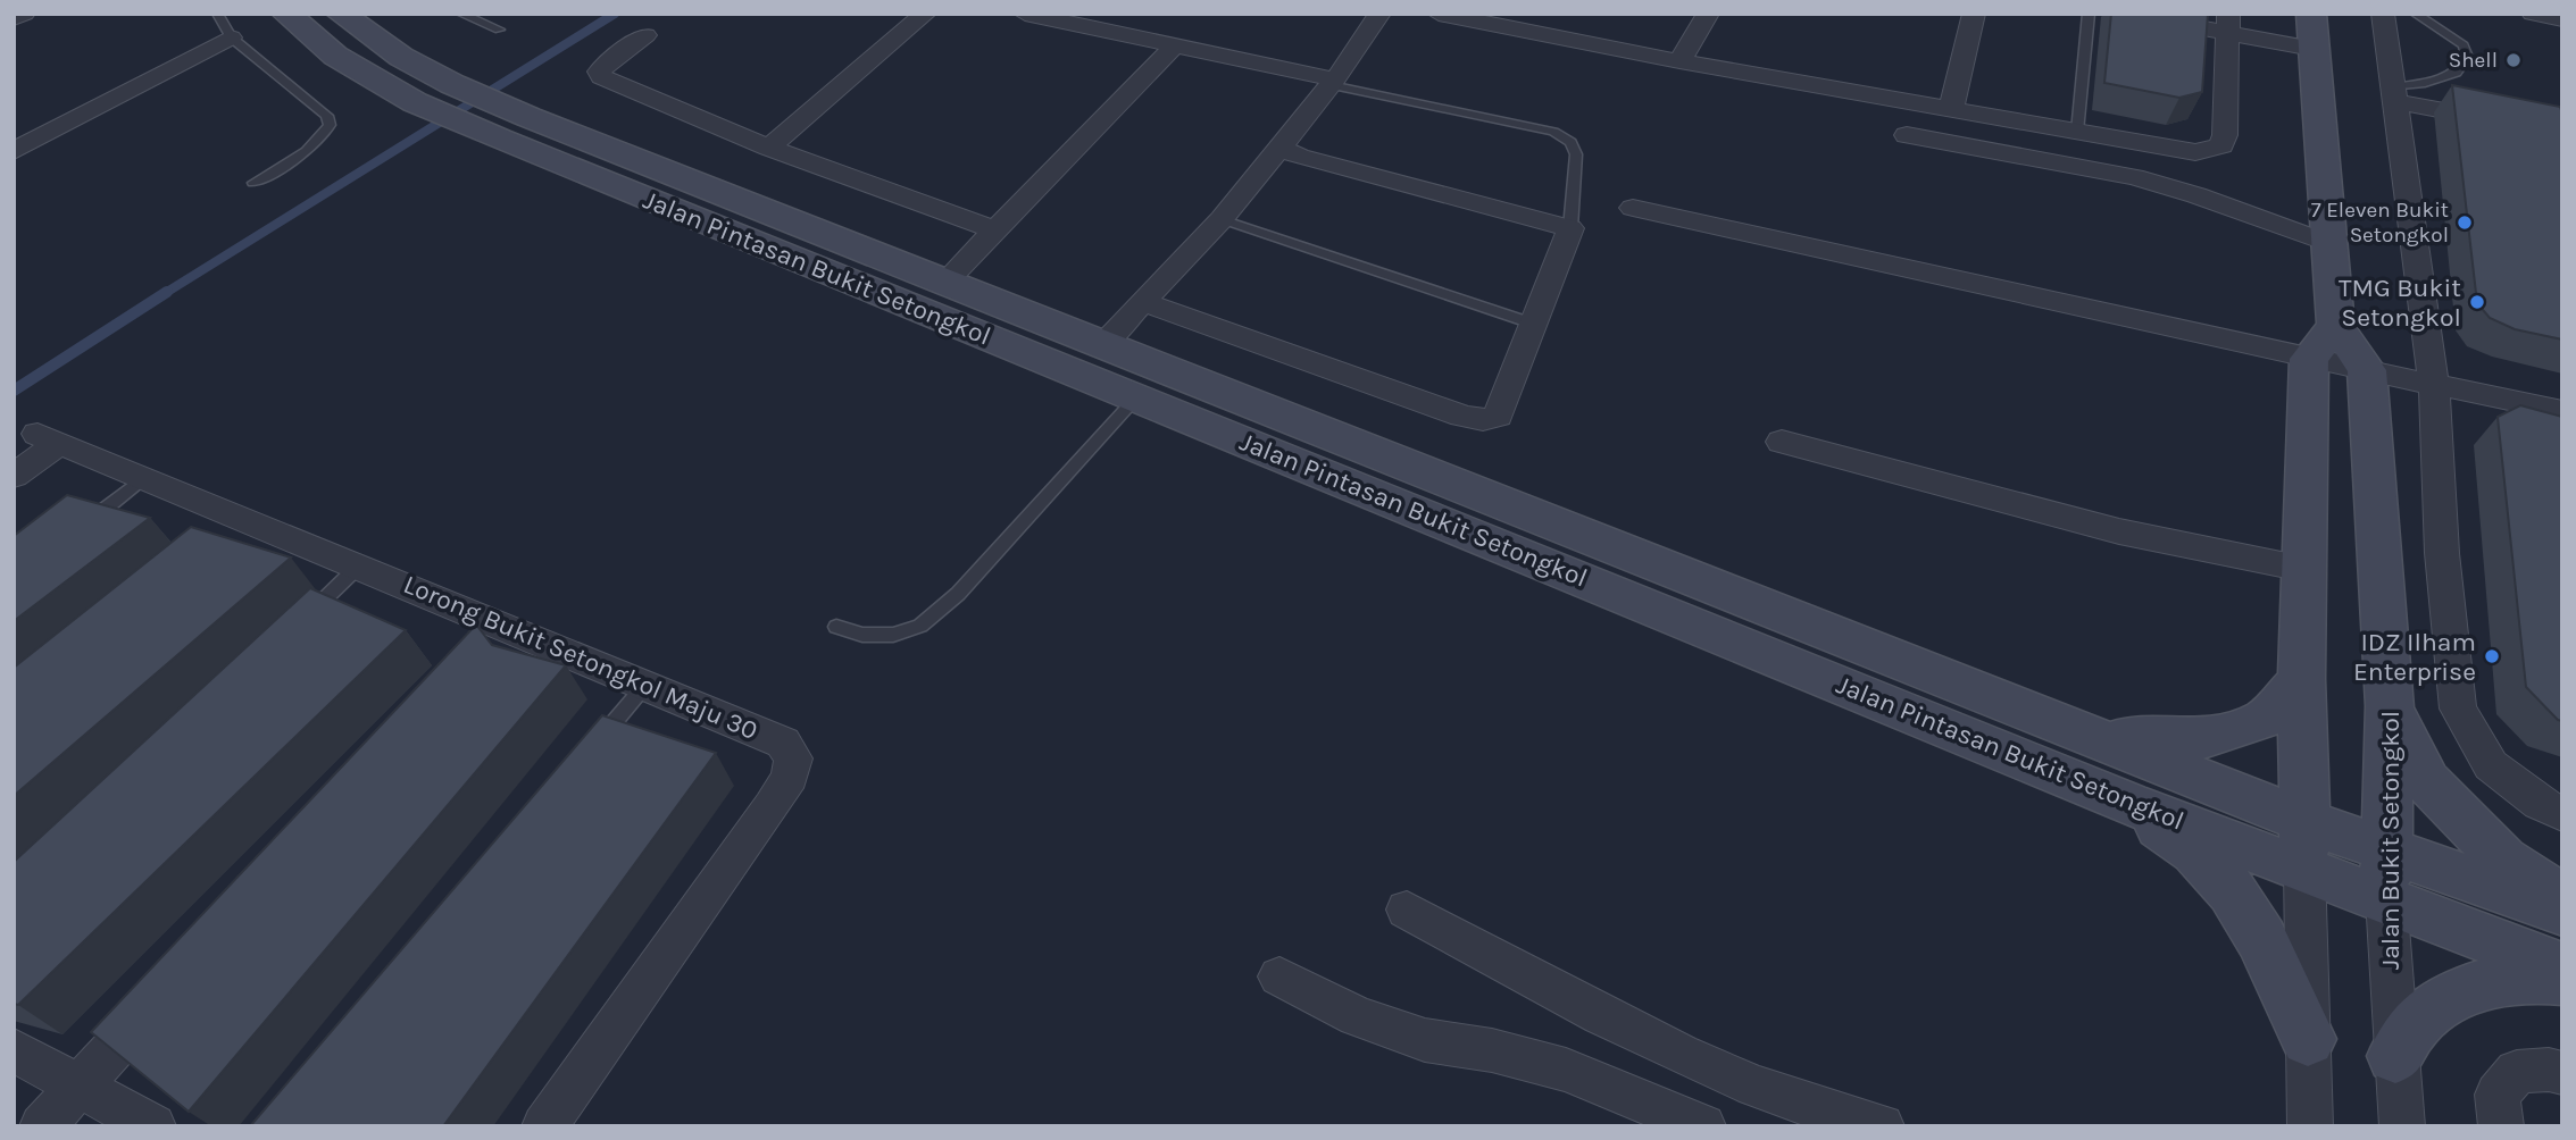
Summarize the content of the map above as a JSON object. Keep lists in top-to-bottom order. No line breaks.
{"streets":{"main road":["Jalan Pintasan Bukit Setongkol","Jalan Bukit Setongkol"],"street":["Lorong Bukit Setongkol Maju 30"]},"crossings":[["Jalan Pintasan Bukit Setongkol","Jalan Bukit Setongkol"]],"places":["Shell","7 Eleven Bukit Setongkol","TMG Bukit Setongkol","IDZ Ilham Enterprise"]}
